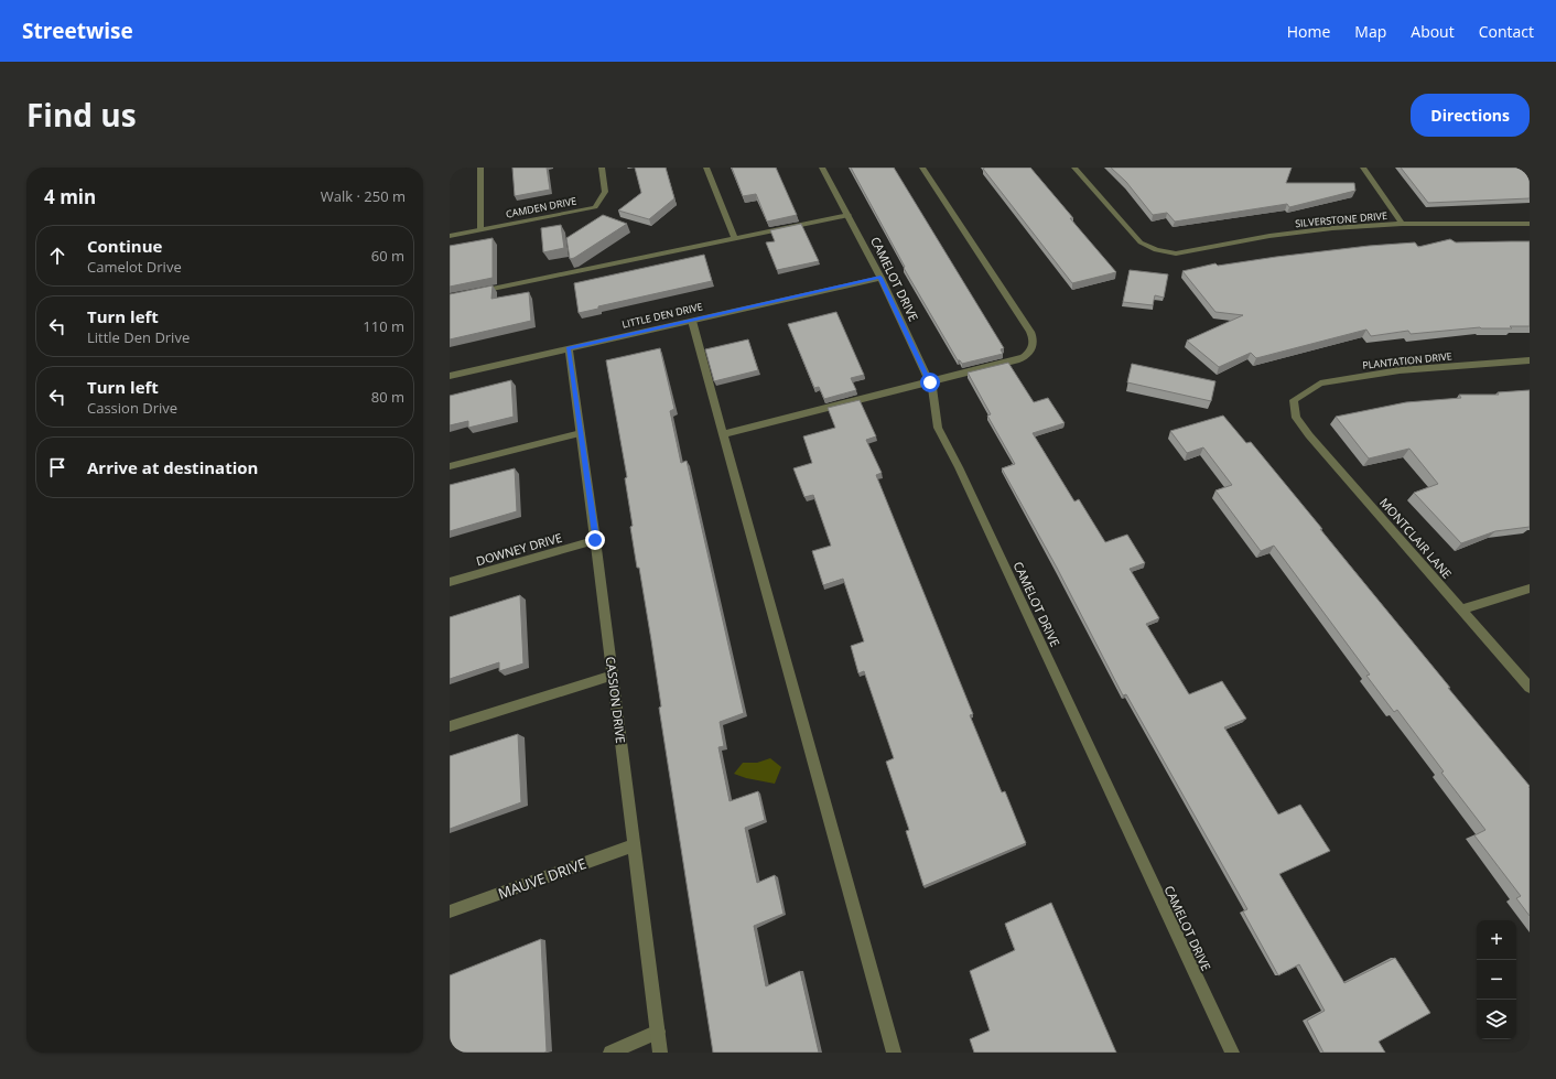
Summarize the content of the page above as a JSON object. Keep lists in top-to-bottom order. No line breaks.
{"streets":{"street":["CAMDEN DRIVE","SILVERSTONE DRIVE","CAMELOT DRIVE","LITTLE DEN DRIVE","PLANTATION DRIVE","MONTCLAIR LANE","DOWNEY DRIVE","CASSION DRIVE","MAUVE DRIVE"]},"crossings":[["CAMELOT DRIVE","LITTLE DEN DRIVE"],["LITTLE DEN DRIVE","CASSION DRIVE"],["PLANTATION DRIVE","MONTCLAIR LANE"],["DOWNEY DRIVE","CASSION DRIVE"],["CASSION DRIVE","MAUVE DRIVE"]],"page":{"header":"Streetwise","nav":["Home","Map","About","Contact"],"title":"Find us","buttons":"Directions","heading":["4 min","Walk · 250 m"],"list":[["Continue","Camelot Drive","60 m"],["Turn left","Little Den Drive","110 m"],["Turn left","Cassion Drive","80 m"],"Arrive at destination"],"map_buttons":["+","−"]}}
